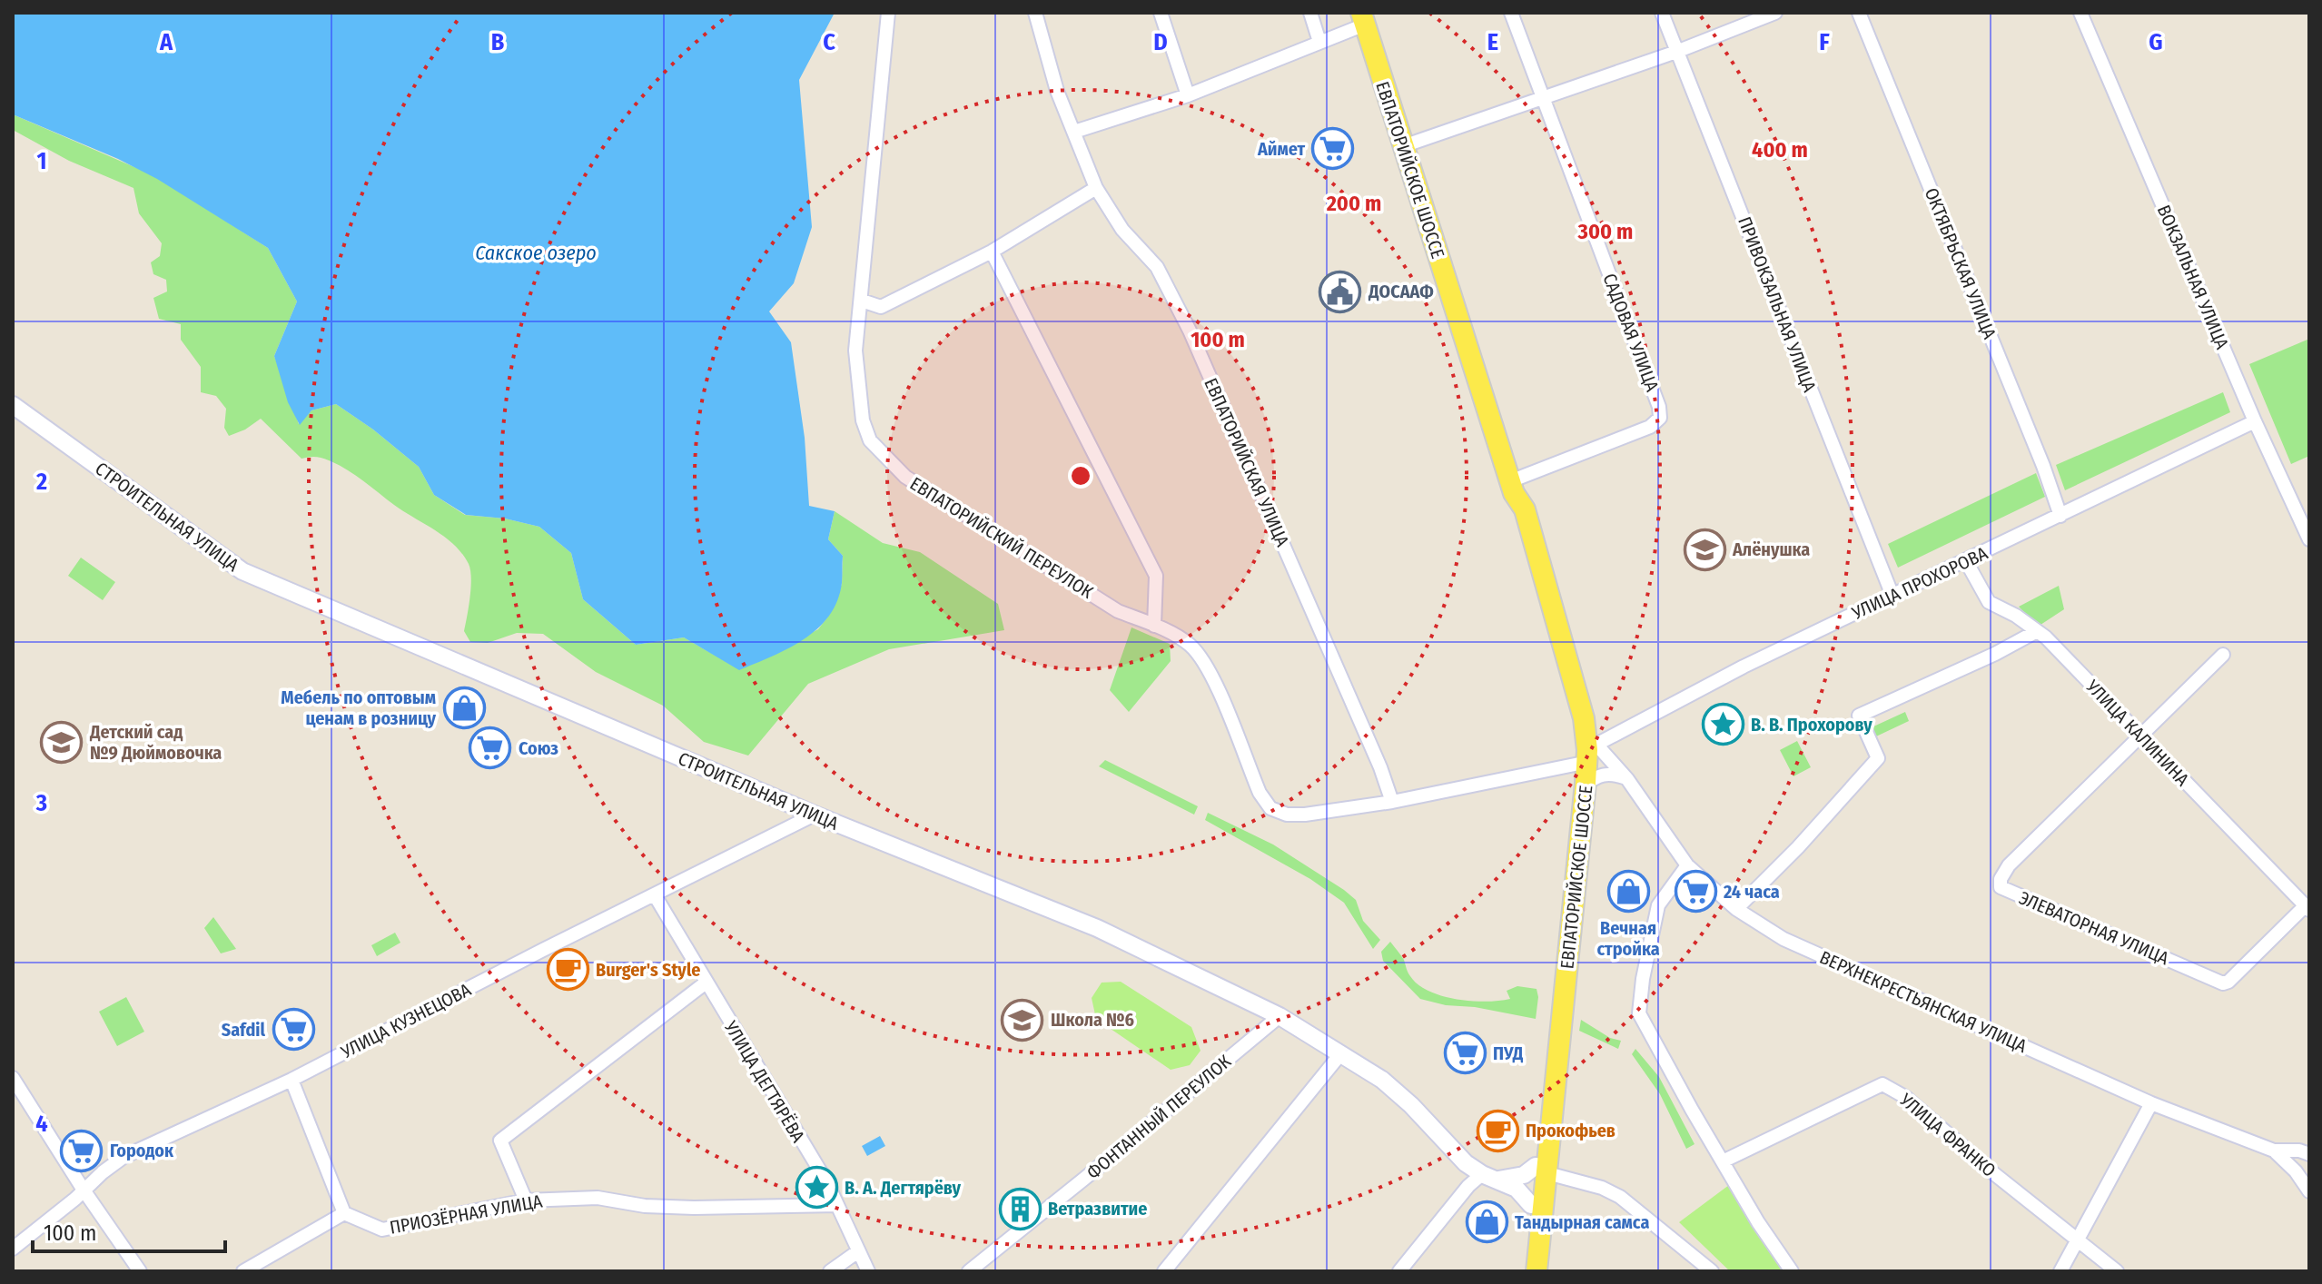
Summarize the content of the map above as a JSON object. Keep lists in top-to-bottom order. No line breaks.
{"streets":{"main road":["ЕВПАТОРИЙСКОЕ ШОССЕ"],"street":["ОКТЯБРЬСКАЯ УЛИЦА","ВОКЗАЛЬНАЯ УЛИЦА","ПРИВОКЗАЛЬНАЯ УЛИЦА","САДОВАЯ УЛИЦА","ЕВПАТОРИЙСКАЯ УЛИЦА","СТРОИТЕЛЬНАЯ УЛИЦА","ЕВПАТОРИЙСКИЙ ПЕРЕУЛОК","УЛИЦА ПРОХОРОВА","УЛИЦА КАЛИНИНА","ЭЛЕВАТОРНАЯ УЛИЦА","ВЕРХНЕКРЕСТЬЯНСКАЯ УЛИЦА","УЛИЦА КУЗНЕЦОВА","УЛИЦА ДЕГТЯРЁВА","ФОНТАННЫЙ ПЕРЕУЛОК","УЛИЦА ФРАНКО","ПРИОЗЁРНАЯ УЛИЦА"]},"crossings":[["ЕВПАТОРИЙСКОЕ ШОССЕ","САДОВАЯ УЛИЦА"],["ЕВПАТОРИЙСКОЕ ШОССЕ","СТРОИТЕЛЬНАЯ УЛИЦА"],["ЕВПАТОРИЙСКОЕ ШОССЕ","УЛИЦА ПРОХОРОВА"],["ЕВПАТОРИЙСКОЕ ШОССЕ","ВЕРХНЕКРЕСТЬЯНСКАЯ УЛИЦА"],["ОКТЯБРЬСКАЯ УЛИЦА","УЛИЦА ПРОХОРОВА"],["ВОКЗАЛЬНАЯ УЛИЦА","УЛИЦА ПРОХОРОВА"],["ПРИВОКЗАЛЬНАЯ УЛИЦА","УЛИЦА ПРОХОРОВА"],["ЕВПАТОРИЙСКАЯ УЛИЦА","ЕВПАТОРИЙСКИЙ ПЕРЕУЛОК"],["ЕВПАТОРИЙСКАЯ УЛИЦА","УЛИЦА ПРОХОРОВА"],["СТРОИТЕЛЬНАЯ УЛИЦА","УЛИЦА КУЗНЕЦОВА"],["СТРОИТЕЛЬНАЯ УЛИЦА","ФОНТАННЫЙ ПЕРЕУЛОК"],["ЕВПАТОРИЙСКИЙ ПЕРЕУЛОК","УЛИЦА ПРОХОРОВА"],["УЛИЦА ПРОХОРОВА","УЛИЦА КАЛИНИНА"],["УЛИЦА ПРОХОРОВА","ВЕРХНЕКРЕСТЬЯНСКАЯ УЛИЦА"],["УЛИЦА КАЛИНИНА","ЭЛЕВАТОРНАЯ УЛИЦА"],["УЛИЦА КУЗНЕЦОВА","УЛИЦА ДЕГТЯРЁВА"],["УЛИЦА ДЕГТЯРЁВА","ПРИОЗЁРНАЯ УЛИЦА"]],"water":["Сакское озеро"],"places":{"supermarket":["Аймет","Союз","24 часа","Safdil","ПУД","Городок"],"public building":["ДОСААФ"],"school or university":["Алёнушка","Детский сад №9 Дюймовочка","Школа №6"],"shop":["Мебель по оптовым ценам в розницу","Вечная стройка","Тандырная самса"],"place":["В. В. Прохорову","В. А. Дегтярёву"],"cafe":["Burger's Style","Прокофьев"],"building":["Ветразвитие"]},"scale_bar":"100 m","grid":{"columns":["A","B","C","D","E","F","G"],"rows":["1","2","3","4"]},"rings":["400 m","200 m","300 m","100 m"]}
